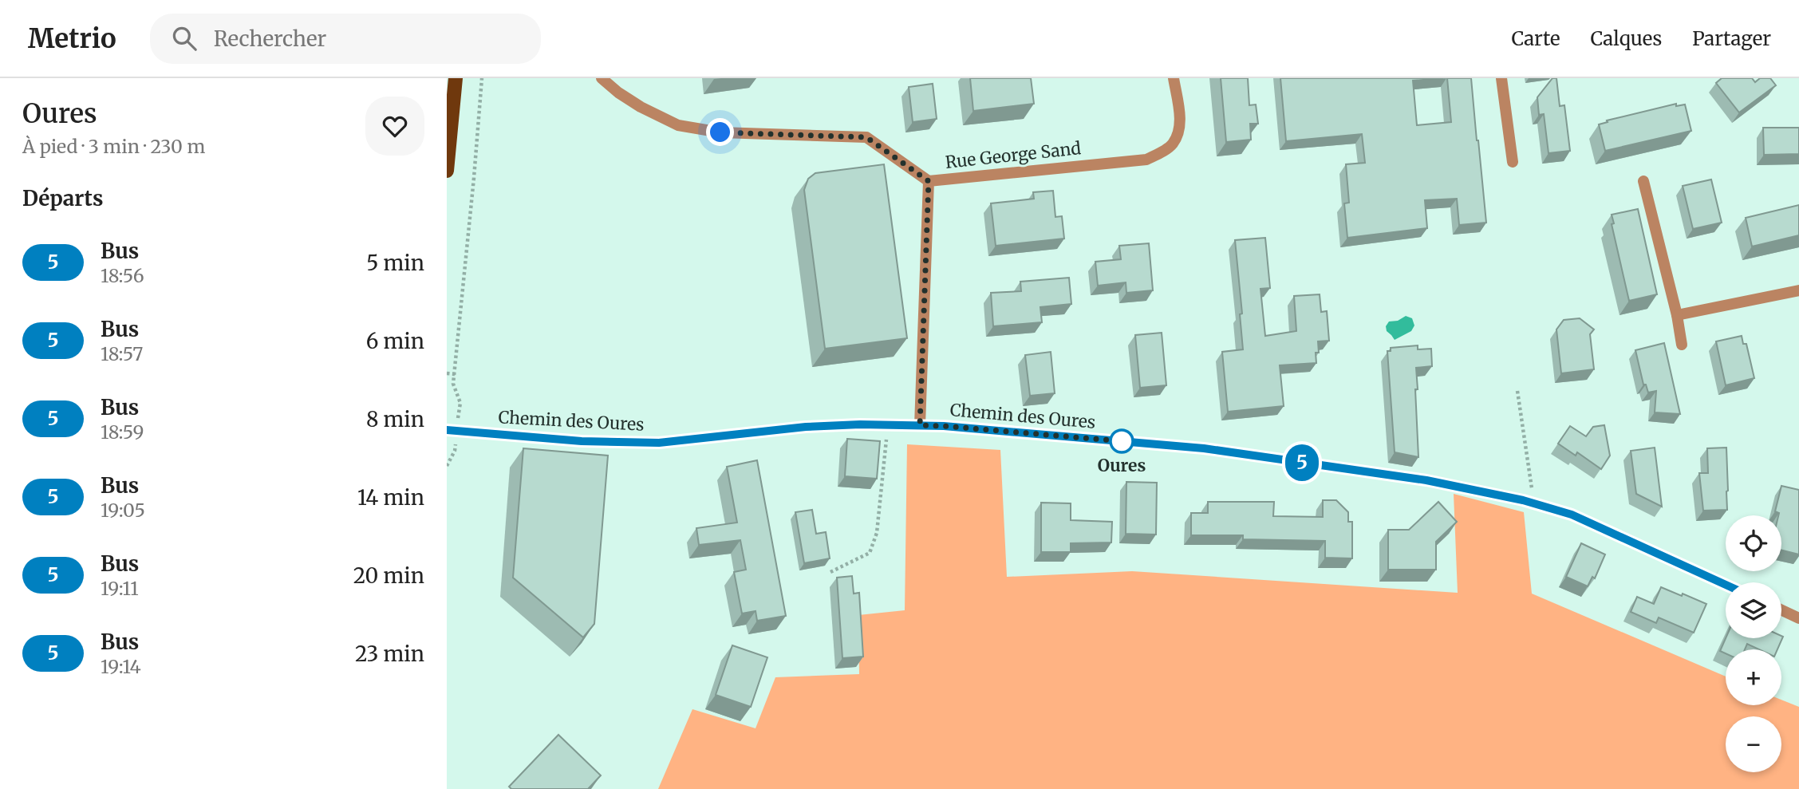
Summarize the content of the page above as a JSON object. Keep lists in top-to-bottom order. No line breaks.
{"streets":{"street":["Rue George Sand","Chemin des Oures"]},"crossings":[["Rue George Sand","Chemin des Oures"]],"places":["Oures"],"lines":["bus line 5"],"page":{"header":"Metrio","search":"Rechercher","nav":["Carte","Calques","Partager"],"heading":[["Oures","À pied · 3 min · 230 m"],"Départs"],"on_map":"5","list":[{"mark":"5","name":"Bus","note":"18:56","value":"5 min"},{"mark":"5","name":"Bus","note":"18:57","value":"6 min"},{"mark":"5","name":"Bus","note":"18:59","value":"8 min"},{"mark":"5","name":"Bus","note":"19:05","value":"14 min"},{"mark":"5","name":"Bus","note":"19:11","value":"20 min"},{"mark":"5","name":"Bus","note":"19:14","value":"23 min"}],"map_buttons":["+","−"]}}
